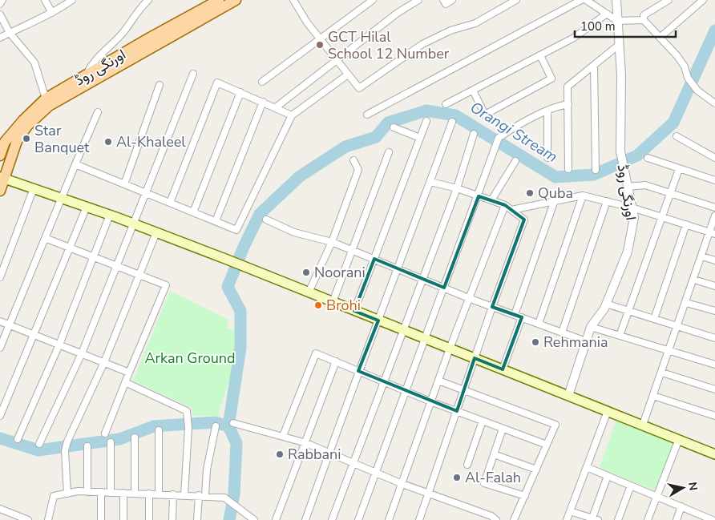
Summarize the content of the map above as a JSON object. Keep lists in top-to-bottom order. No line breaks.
{"streets":{"main road":["اورنگی روڈ"]},"water":["Orangi Stream"],"parks":["Arkan Ground"],"places":["GCT Hilal School 12 Number","Star Banquet","Al-Khaleel","Quba","Noorani","Brohi","Rehmania","Rabbani","Al-Falah"],"scale_bar":"100 m","north":"right"}
